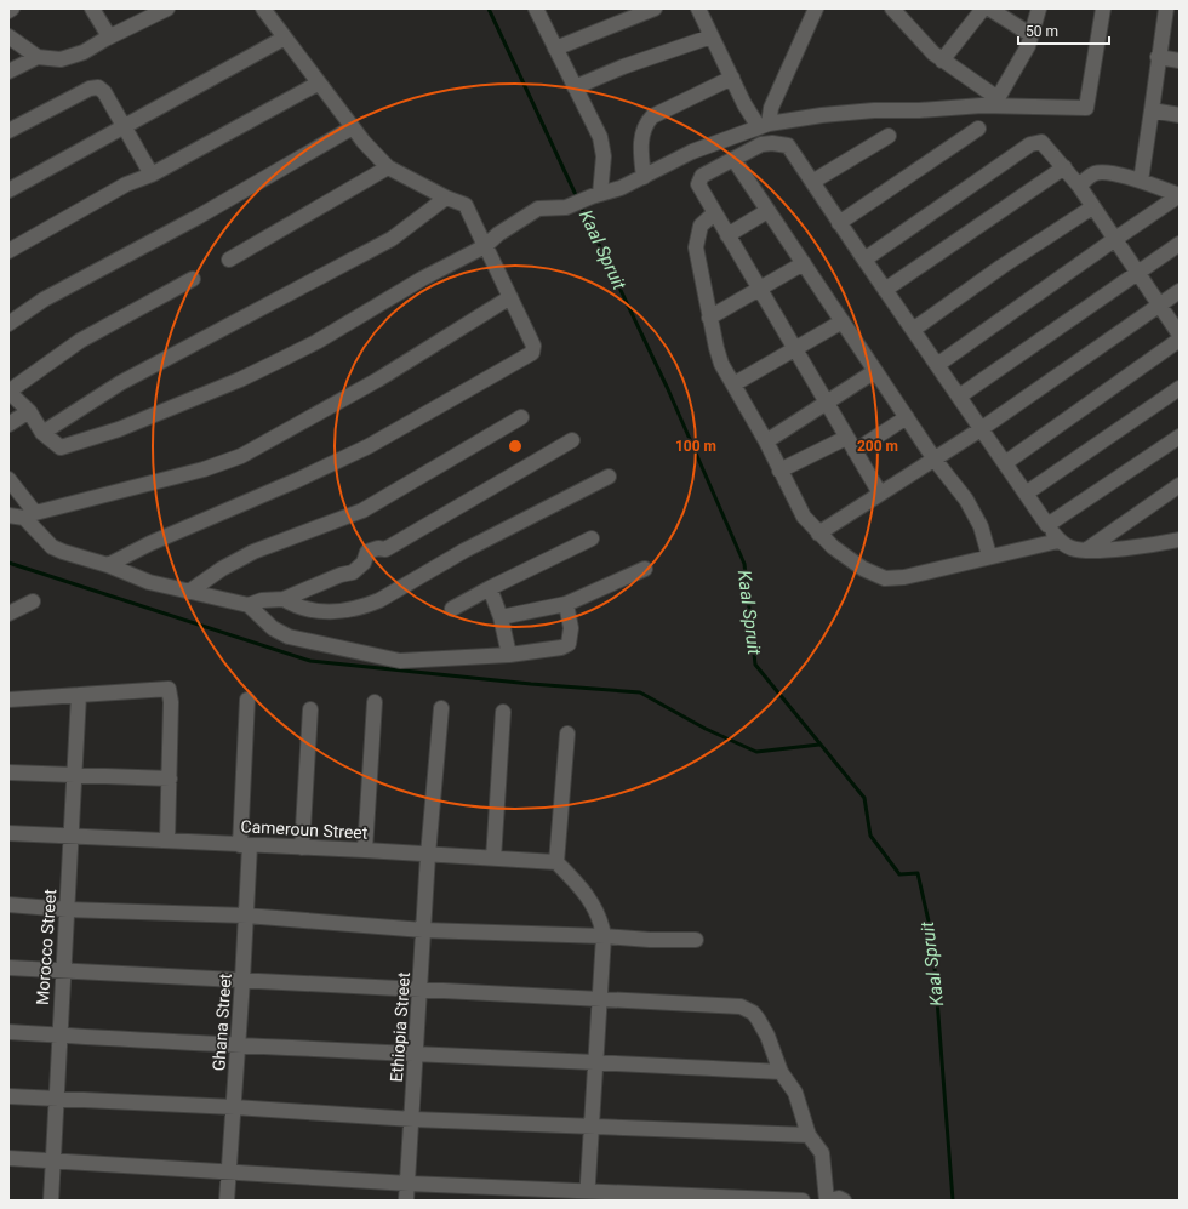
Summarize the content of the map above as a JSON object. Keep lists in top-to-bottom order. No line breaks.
{"streets":{"street":["Cameroun Street","Morocco Street","Ghana Street","Ethiopia Street"]},"crossings":[["Cameroun Street","Morocco Street"],["Cameroun Street","Ghana Street"],["Cameroun Street","Ethiopia Street"]],"water":["Kaal Spruit"],"scale_bar":"50 m","rings":["100 m","200 m"]}
